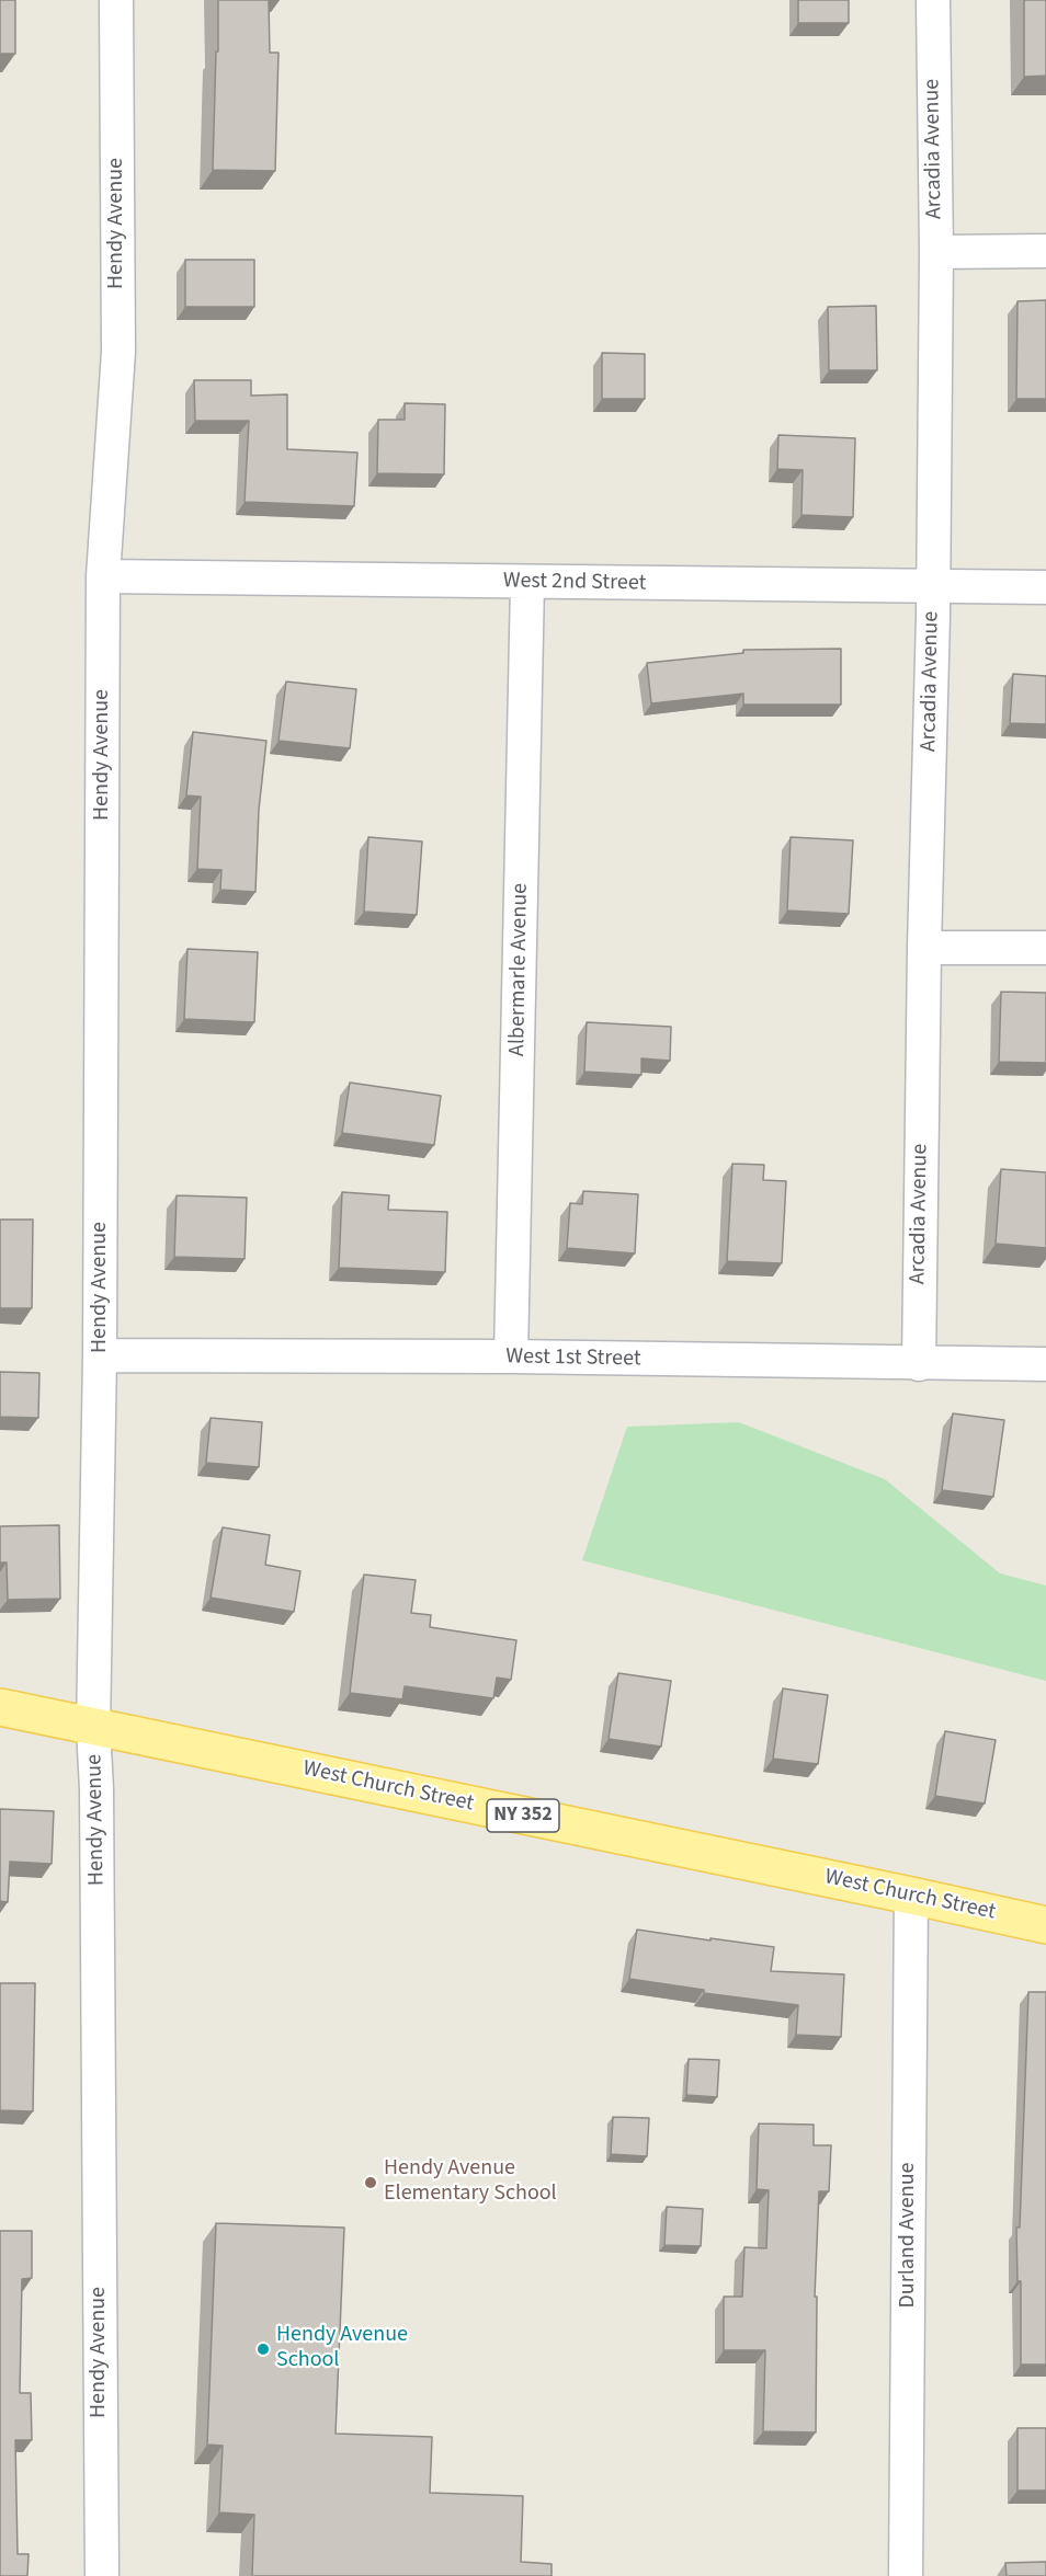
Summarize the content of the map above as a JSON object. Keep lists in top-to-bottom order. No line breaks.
{"streets":{"main road":["West Church Street","NY 352"],"street":["Arcadia Avenue","Hendy Avenue","West 2nd Street","Albermarle Avenue","West 1st Street","Durland Avenue"]},"crossings":[["Arcadia Avenue","West 2nd Street"],["Arcadia Avenue","West 1st Street"],["Hendy Avenue","West 2nd Street"],["Hendy Avenue","West 1st Street"],["Hendy Avenue","West Church Street"],["West 2nd Street","Albermarle Avenue"],["Albermarle Avenue","West 1st Street"],["West Church Street","Durland Avenue"]],"places":["Hendy Avenue Elementary School","Hendy Avenue School"]}
